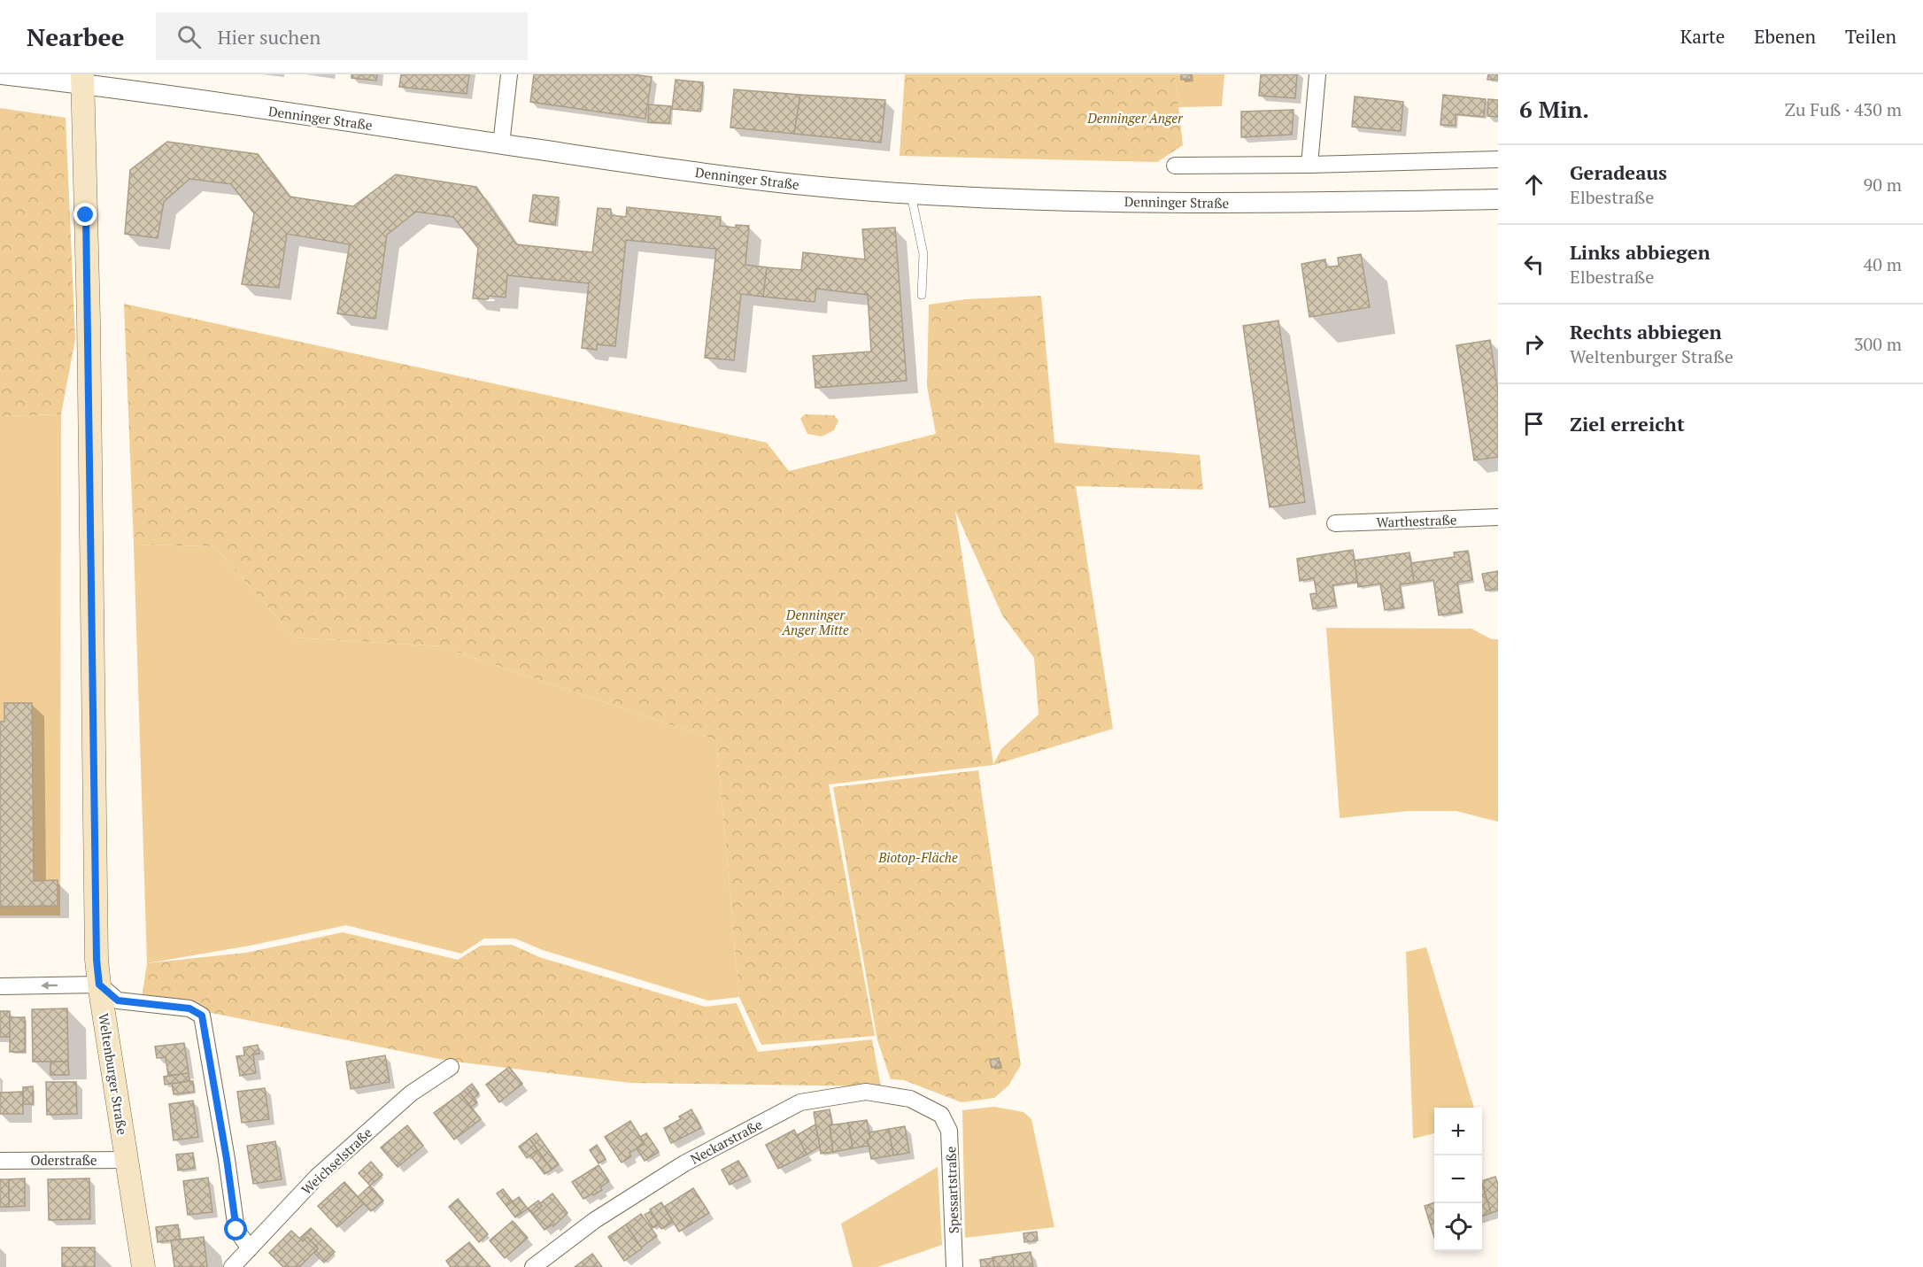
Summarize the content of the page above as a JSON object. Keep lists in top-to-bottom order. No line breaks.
{"streets":{"main road":["Weltenburger Straße"],"street":["Denninger Straße","Warthestraße","Neckarstraße","Oderstraße","Weichselstraße","Spessartstraße"]},"crossings":[["Denninger Straße","Weltenburger Straße"],["Weltenburger Straße","Oderstraße"],["Neckarstraße","Spessartstraße"]],"parks":["Denninger Anger","Denninger Anger Mitte","Biotop-Fläche"],"page":{"header":"Nearbee","search":"Hier suchen","nav":["Karte","Ebenen","Teilen"],"heading":["6 Min.","Zu Fuß · 430 m"],"list":[["Geradeaus","Elbestraße","90 m"],["Links abbiegen","Elbestraße","40 m"],["Rechts abbiegen","Weltenburger Straße","300 m"],"Ziel erreicht"],"map_buttons":["+","−"]}}
